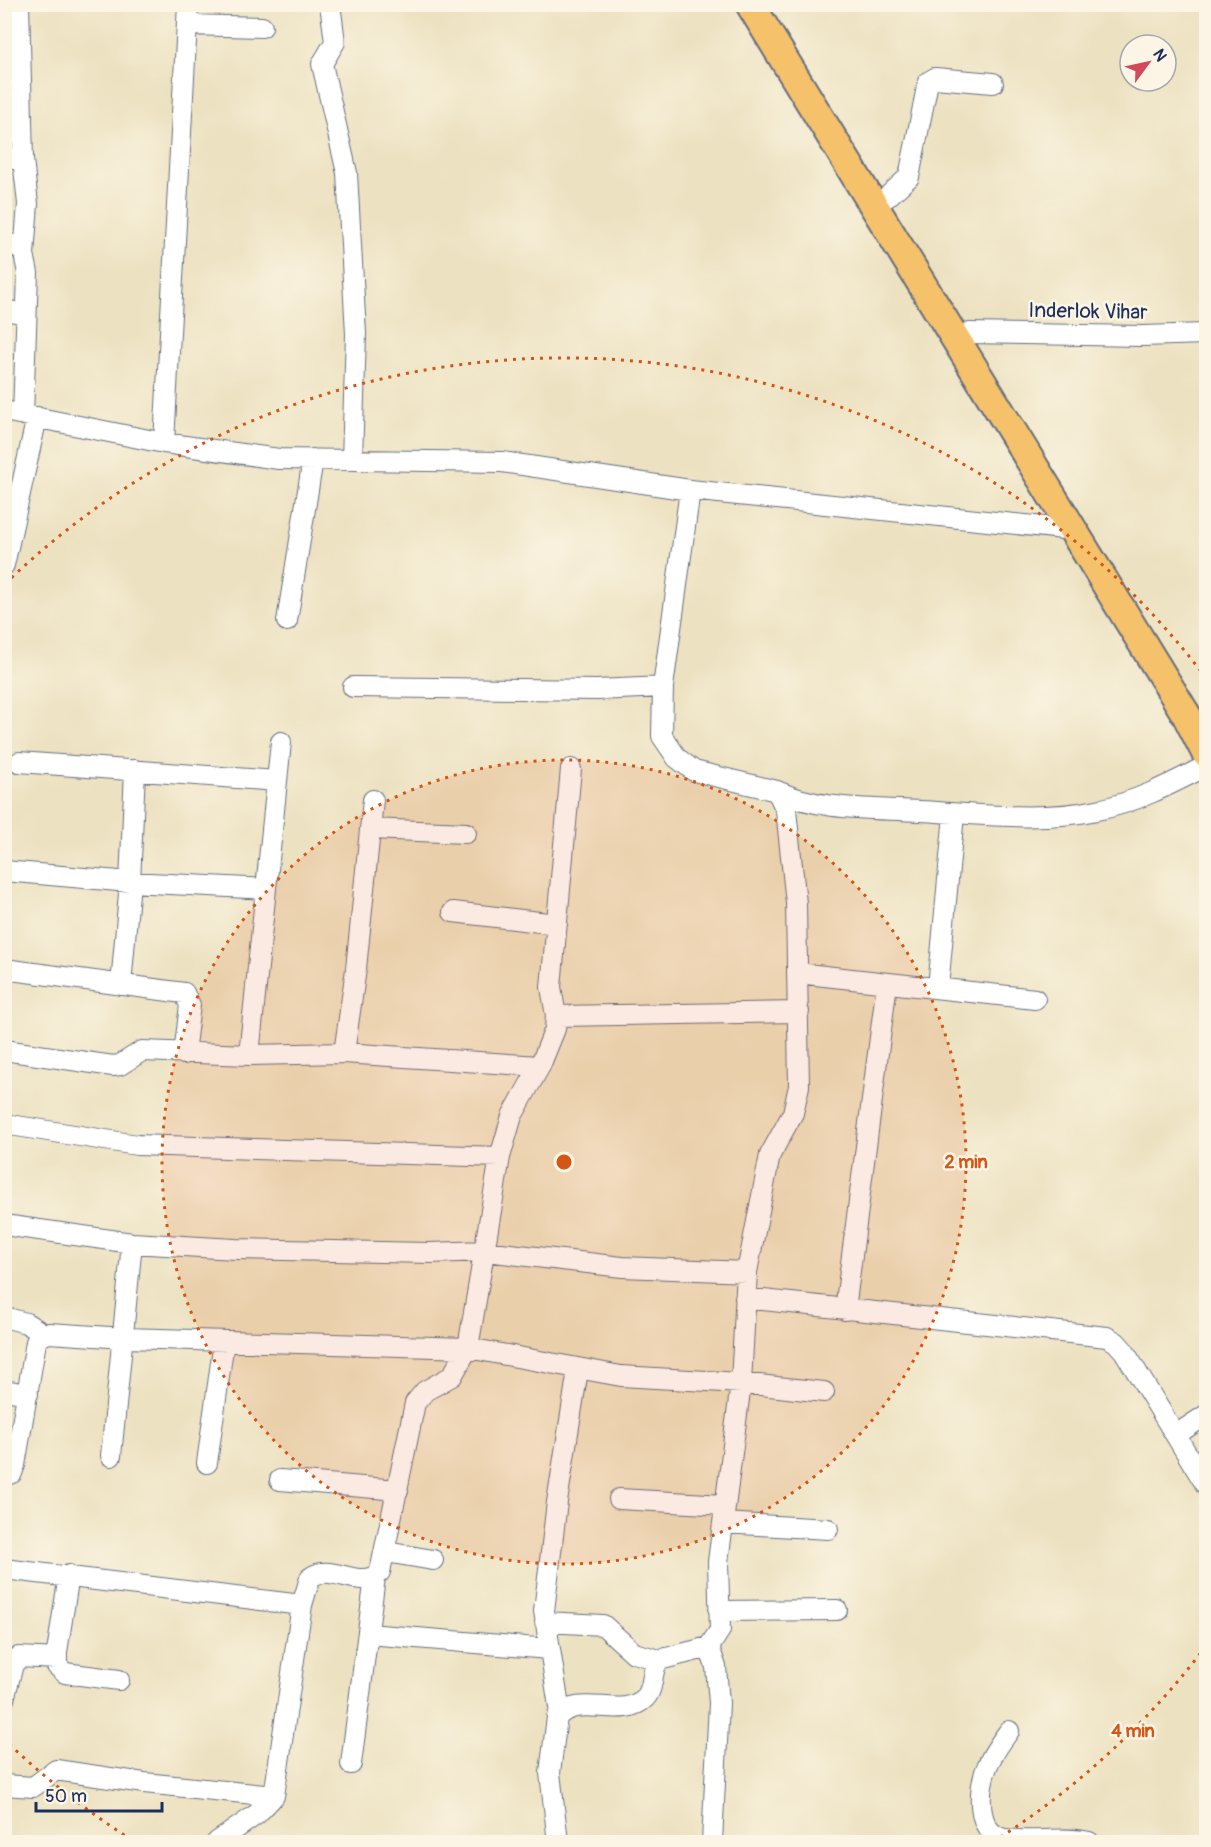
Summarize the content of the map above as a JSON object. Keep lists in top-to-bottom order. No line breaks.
{"streets":{"street":["Inderlok Vihar"]},"scale_bar":"50 m","north":"top right","rings":["2 min","4 min"]}
